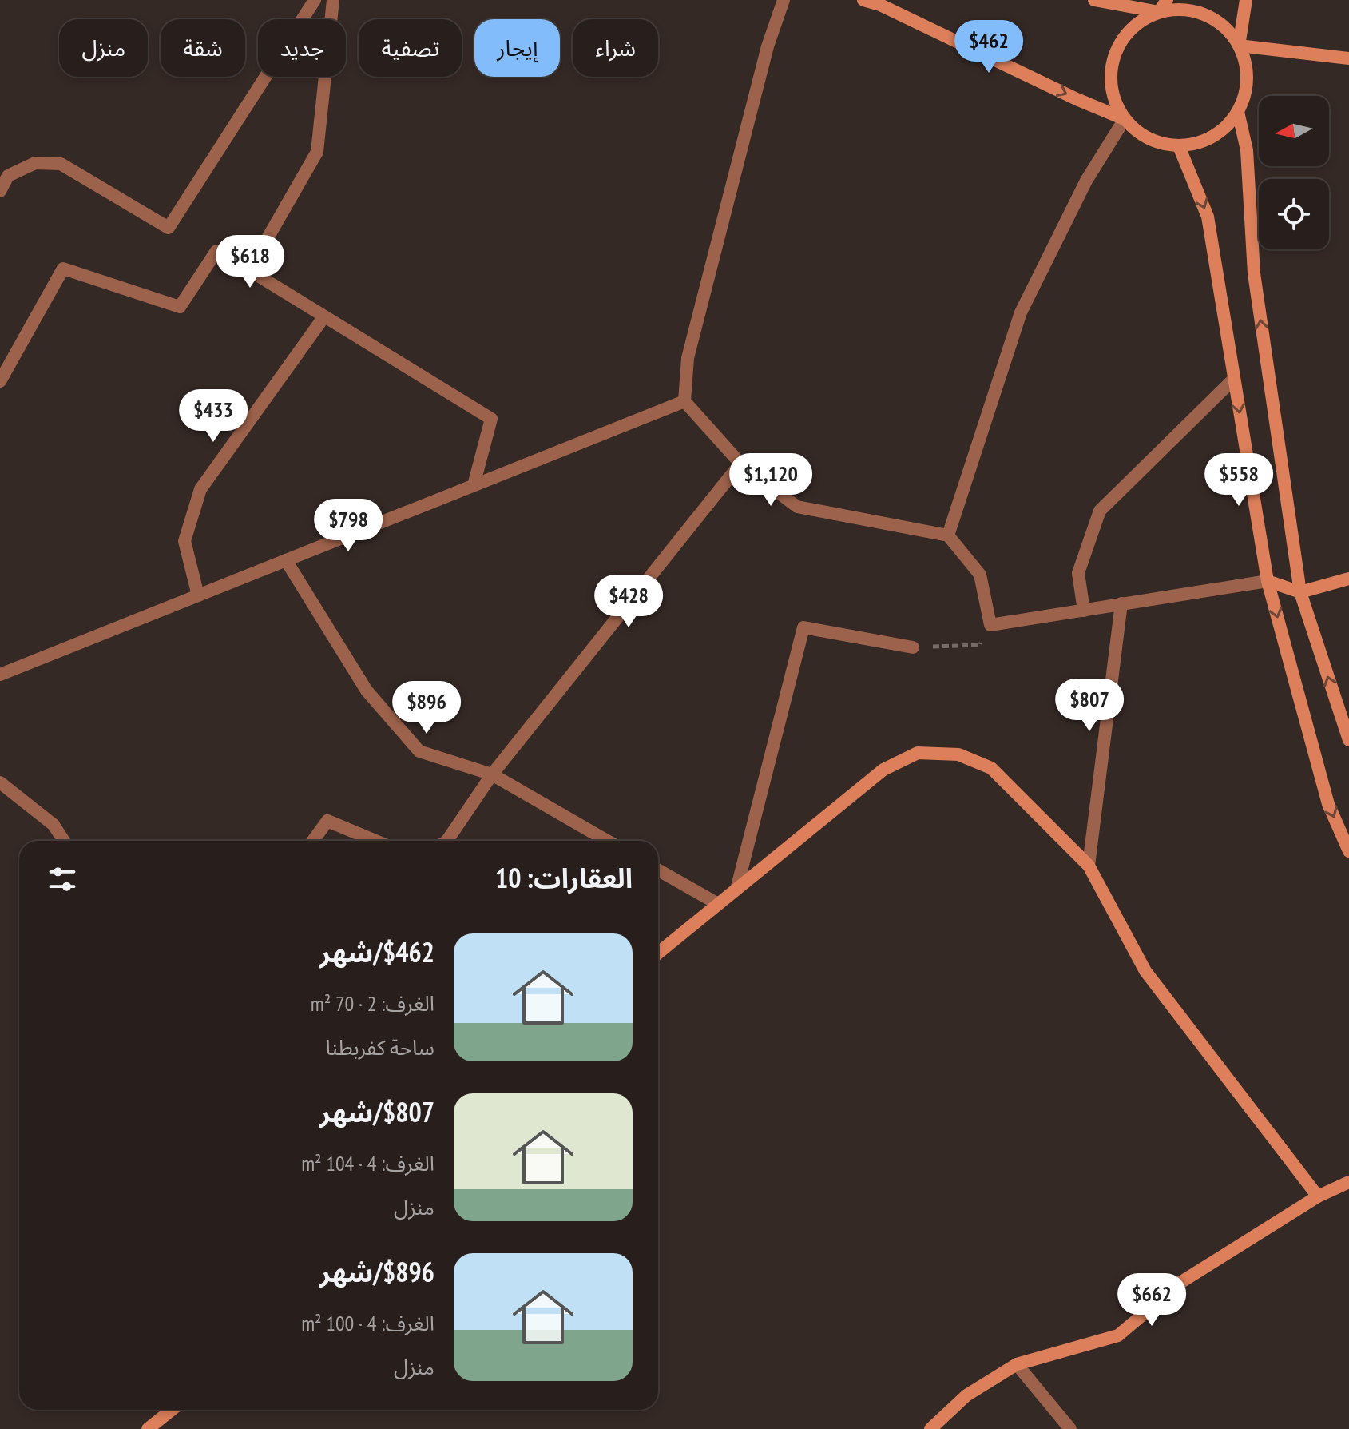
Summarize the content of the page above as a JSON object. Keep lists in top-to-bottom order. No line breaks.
{"north":"left","page":{"chip":["شراء","إيجار","تصفية","جديد","شقة","منزل"],"price":["$462","$618","$433","$1,120","$558","$798","$428","$807","$896","$662"],"heading":"العقارات: 10","list":[{"name":"$462/شهر","note":"الغرف: 2 · 70 m² · ساحة كفربطنا"},{"name":"$807/شهر","note":"الغرف: 4 · 104 m² · منزل"},{"name":"$896/شهر","note":"الغرف: 4 · 100 m² · منزل"}]}}
